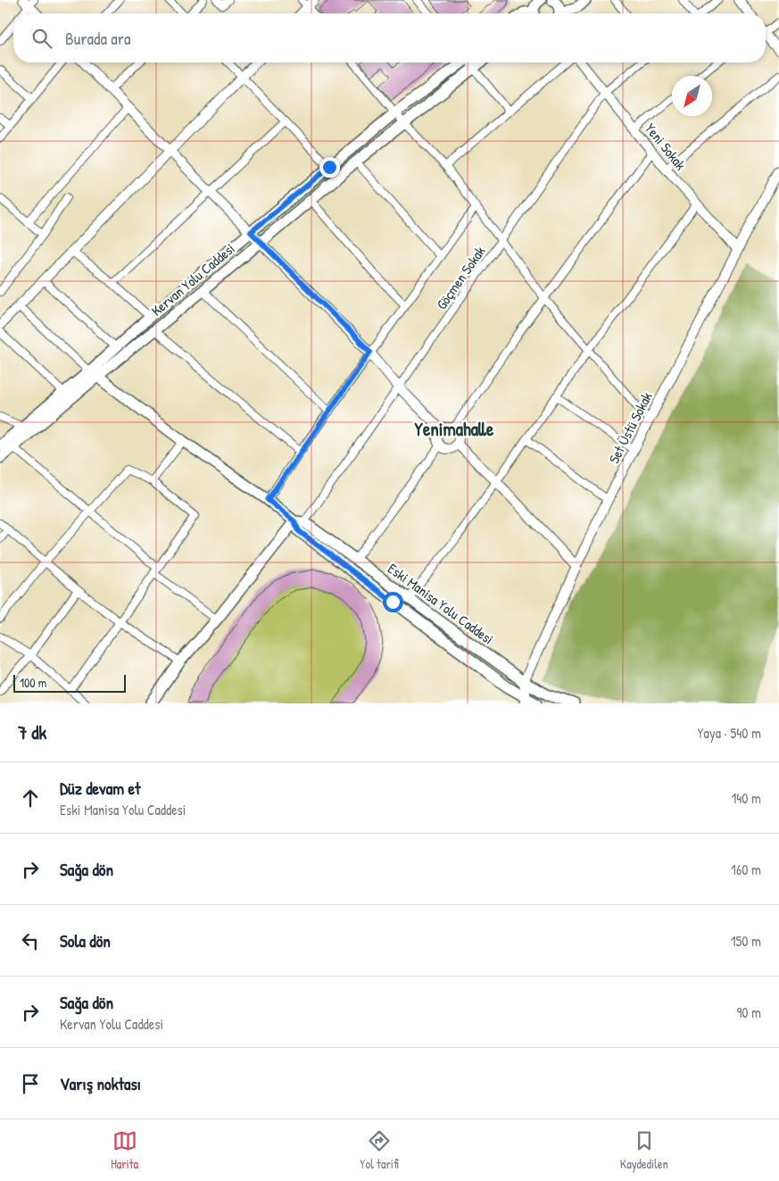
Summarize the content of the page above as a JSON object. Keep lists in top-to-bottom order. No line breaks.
{"streets":{"main road":["Kervan Yolu Caddesi","Eski Manisa Yolu Caddesi"],"street":["Yeni Sokak","Göçmen Sokak","Set Üstü Sokak"]},"crossings":[["Yeni Sokak","Göçmen Sokak"],["Yeni Sokak","Set Üstü Sokak"],["Göçmen Sokak","Eski Manisa Yolu Caddesi"],["Kervan Yolu Caddesi","Eski Manisa Yolu Caddesi"],["Set Üstü Sokak","Eski Manisa Yolu Caddesi"]],"districts":["Yenimahalle"],"scale_bar":"100 m","north":"bottom left","page":{"search":"Burada ara","scale":"100 m","heading":["7 dk","Yaya · 540 m"],"list":[["Düz devam et","Eski Manisa Yolu Caddesi","140 m"],["Sağa dön","160 m"],["Sola dön","150 m"],["Sağa dön","Kervan Yolu Caddesi","90 m"],"Varış noktası"],"nav":["Harita","Yol tarifi","Kaydedilen"]}}
